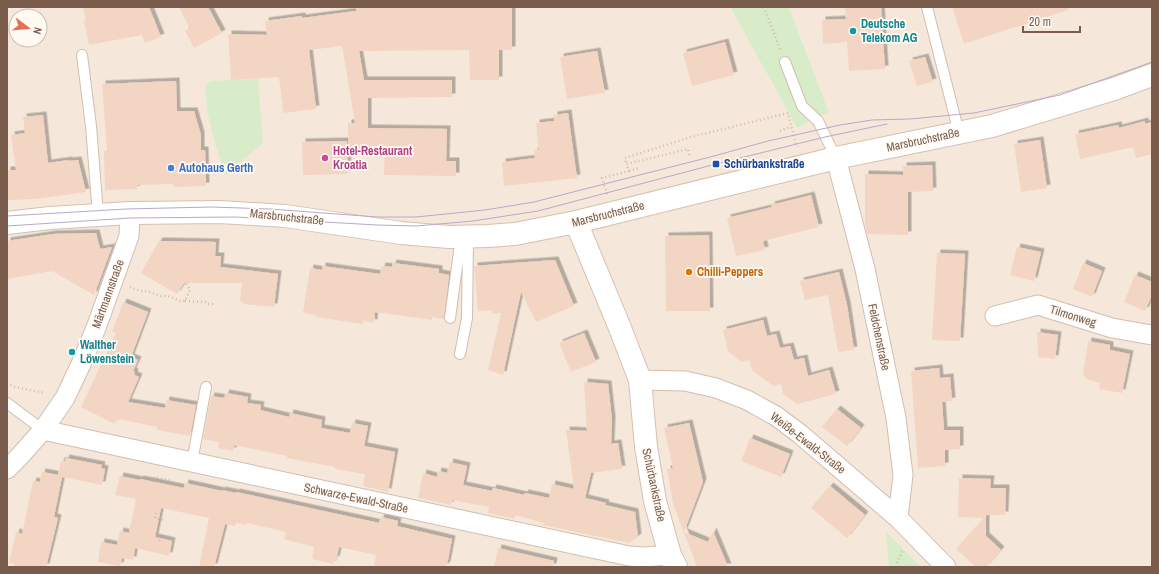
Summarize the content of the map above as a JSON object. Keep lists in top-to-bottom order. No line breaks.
{"streets":{"street":["Marsbruchstraße","Märtmannstraße","Tilmonweg","Feldchenstraße","Weiße-Ewald-Straße","Schürbankstraße","Schwarze-Ewald-Straße"]},"crossings":[["Marsbruchstraße","Märtmannstraße"],["Marsbruchstraße","Feldchenstraße"],["Marsbruchstraße","Schürbankstraße"],["Märtmannstraße","Schwarze-Ewald-Straße"],["Feldchenstraße","Weiße-Ewald-Straße"],["Weiße-Ewald-Straße","Schürbankstraße"],["Schürbankstraße","Schwarze-Ewald-Straße"]],"places":{"other":["Deutsche Telekom AG","Hotel-Restaurant Kroatia","Autohaus Gerth","Chilli-Peppers","Walther Löwenstein"],"transit":["Schürbankstraße"]},"scale_bar":"20 m","north":"right"}
